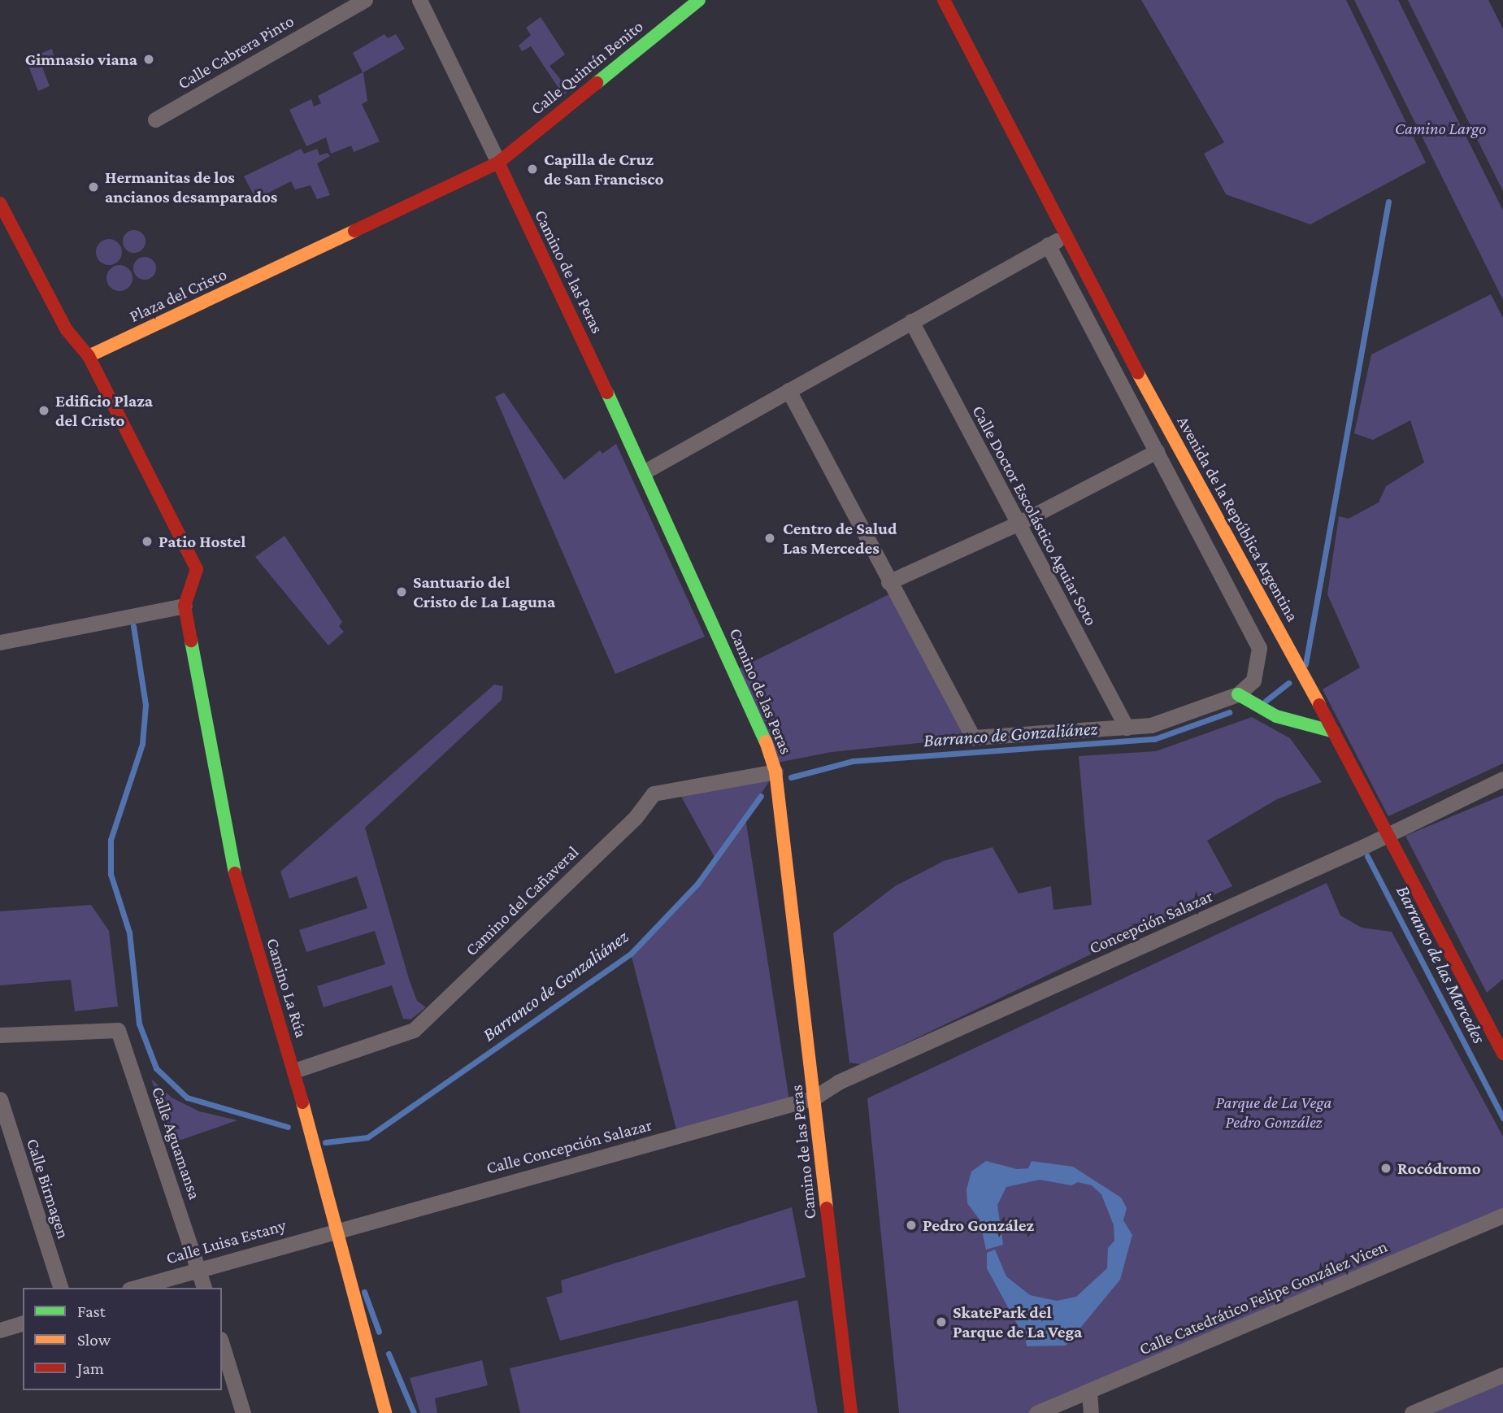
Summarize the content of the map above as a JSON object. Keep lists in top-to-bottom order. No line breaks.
{"streets":{"street":["Calle Cabrera Pinto","Calle Quintín Benito","Camino de las Peras","Plaza del Cristo","Calle Doctor Escolástico Aguiar Soto","Avenida de la República Argentina","Camino del Cañaveral","Concepción Salazar","Camino La Rúa","Calle Aguamansa","Calle Concepción Salazar","Calle Birmagen","Calle Luisa Estany","Calle Catedrático Felipe González Vicen"]},"crossings":[["Calle Quintín Benito","Camino de las Peras"],["Calle Quintín Benito","Plaza del Cristo"],["Camino de las Peras","Plaza del Cristo"],["Camino de las Peras","Camino del Cañaveral"],["Camino de las Peras","Concepción Salazar"],["Camino de las Peras","Calle Concepción Salazar"],["Plaza del Cristo","Camino La Rúa"],["Avenida de la República Argentina","Concepción Salazar"],["Camino del Cañaveral","Camino La Rúa"],["Concepción Salazar","Calle Concepción Salazar"],["Camino La Rúa","Calle Concepción Salazar"],["Camino La Rúa","Calle Luisa Estany"],["Calle Aguamansa","Calle Luisa Estany"],["Calle Concepción Salazar","Calle Luisa Estany"]],"water":["Barranco de Gonzaliánez","Barranco de las Mercedes"],"parks":["Camino Largo","Parque de La Vega Pedro González"],"places":["Gimnasio viana","Capilla de Cruz de San Francisco","Hermanitas de los ancianos desamparados","Edificio Plaza del Cristo","Centro de Salud Las Mercedes","Patio Hostel","Santuario del Cristo de La Laguna","Rocódromo","Pedro González","SkatePark del Parque de La Vega"],"legend":["Fast","Slow","Jam"]}
